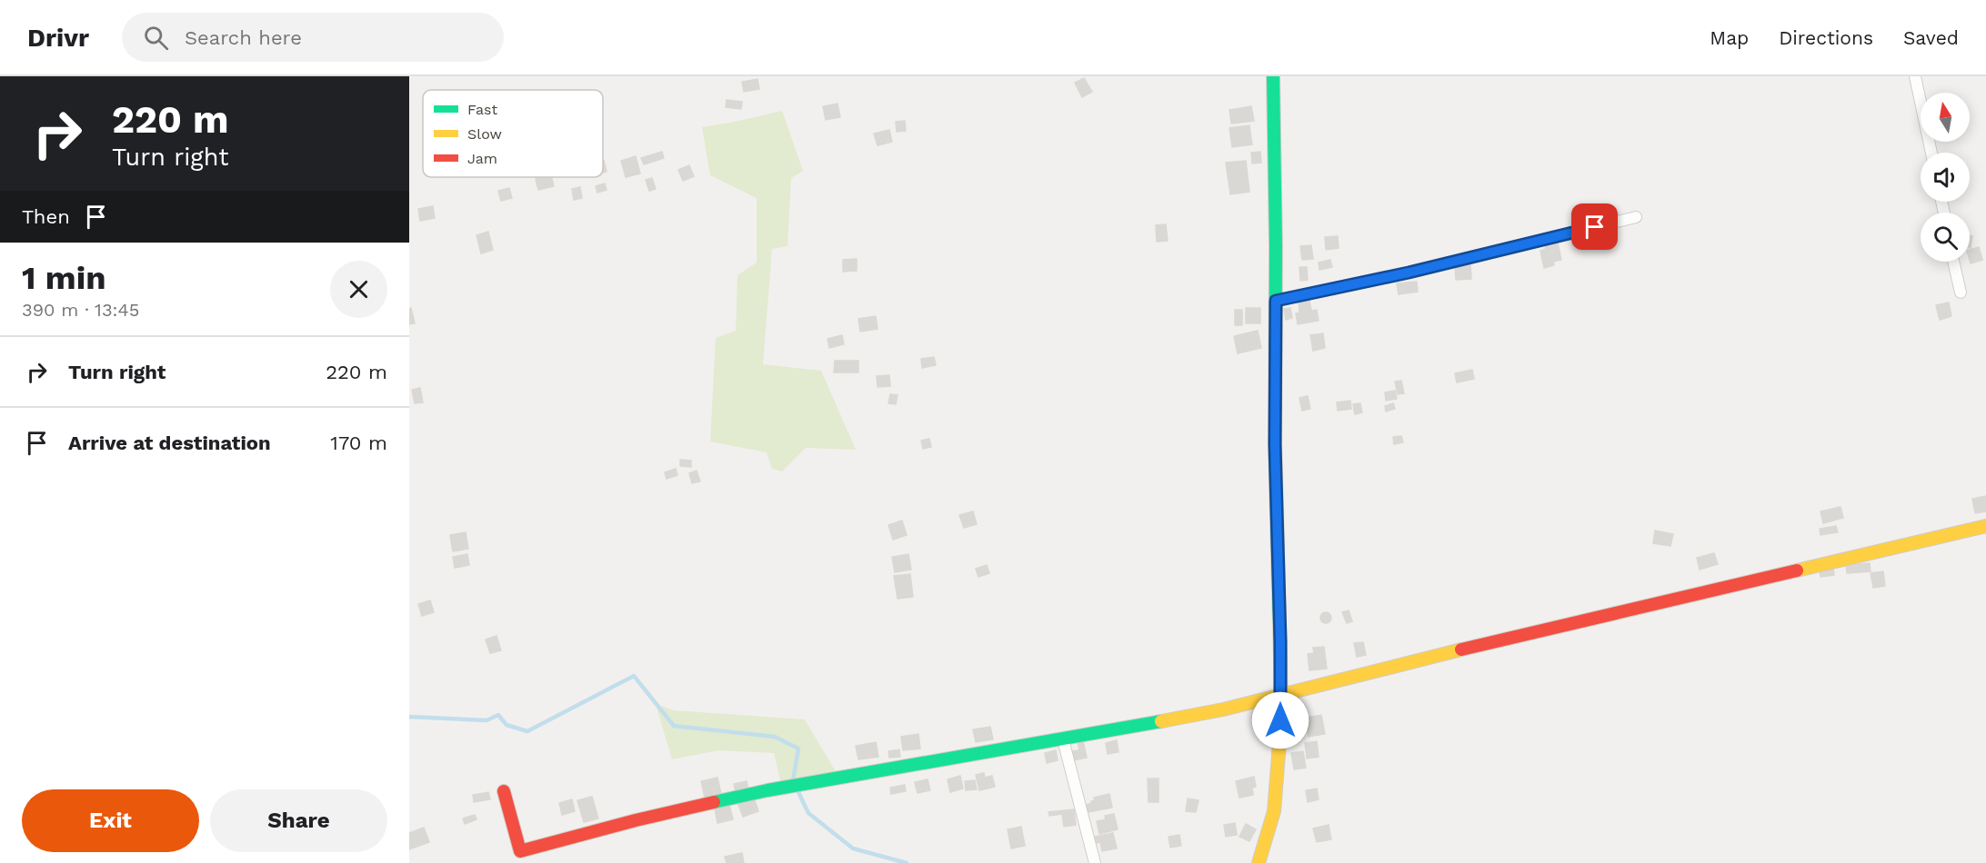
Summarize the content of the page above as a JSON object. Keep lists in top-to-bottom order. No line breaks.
{"legend":["Fast","Slow","Jam"],"north":"top","page":{"header":"Drivr","search":"Search here","nav":["Map","Directions","Saved"],"turn":["220 m","Turn right"],"then":"Then","heading":["1 min","390 m · 13:45"],"list":[{"name":"Turn right","value":"220 m"},{"name":"Arrive at destination","value":"170 m"}],"buttons":["Exit","Share"]}}
